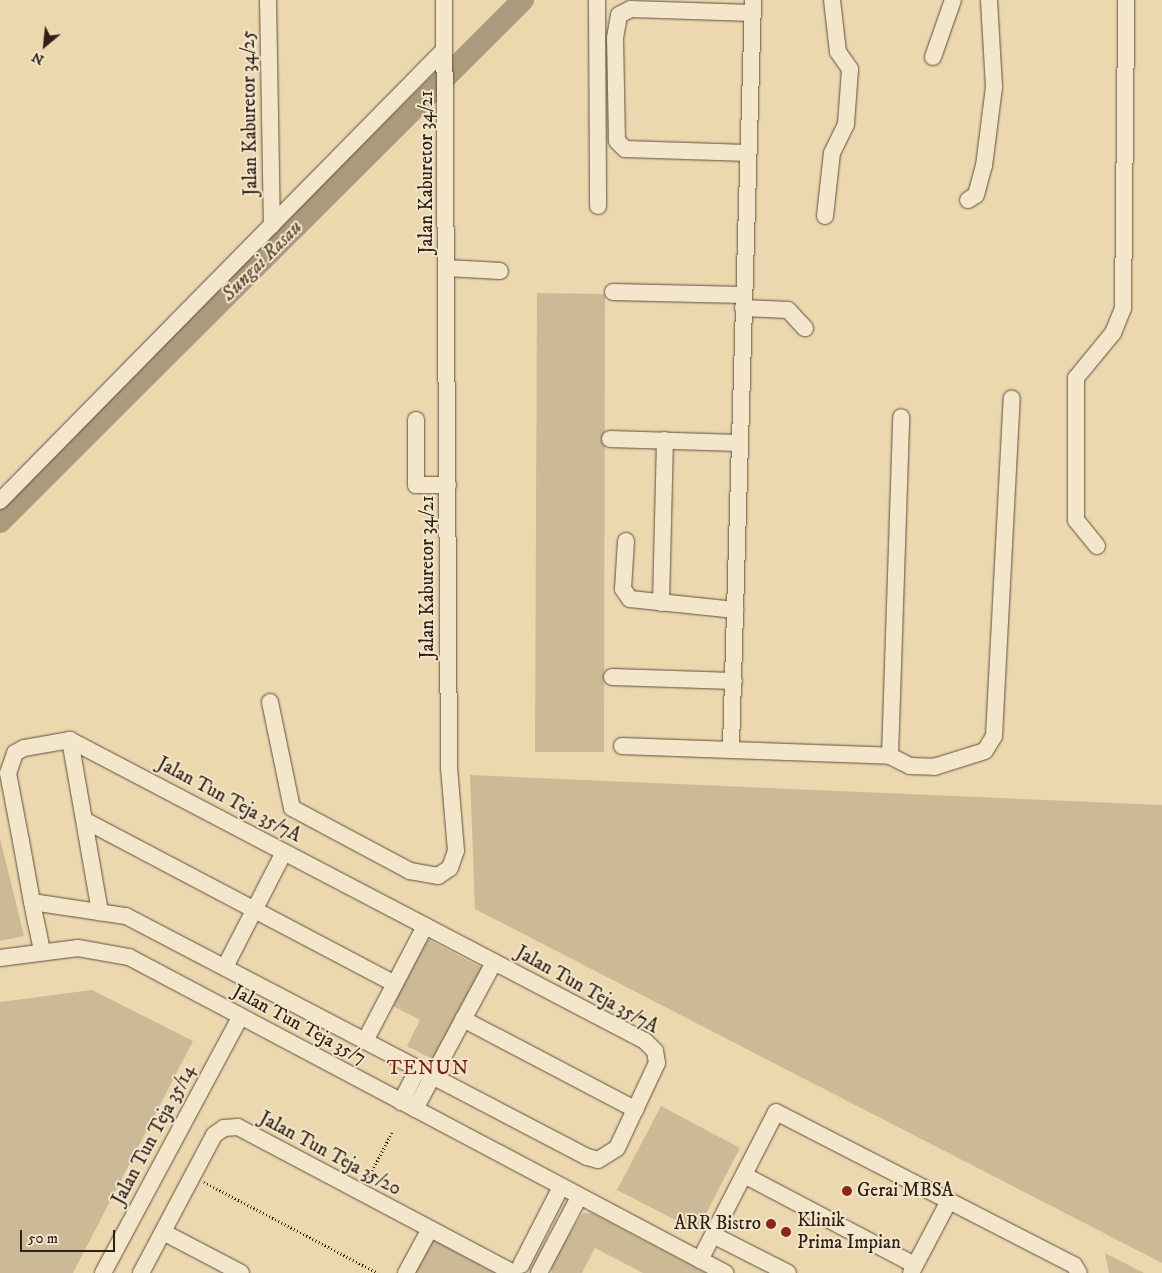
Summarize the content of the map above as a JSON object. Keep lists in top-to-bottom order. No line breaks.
{"streets":{"street":["Jalan Kaburetor 34/25","Jalan Kaburetor 34/21","Jalan Tun Teja 35/7A","Jalan Tun Teja 35/7","Jalan Tun Teja 35/14","Jalan Tun Teja 35/20"]},"crossings":[["Jalan Tun Teja 35/7","Jalan Tun Teja 35/14"]],"districts":["TENUN"],"water":["Sungai Rasau"],"places":["Gerai MBSA","ARR Bistro","Klinik Prima Impian"],"scale_bar":"50 m","north":"bottom left"}
